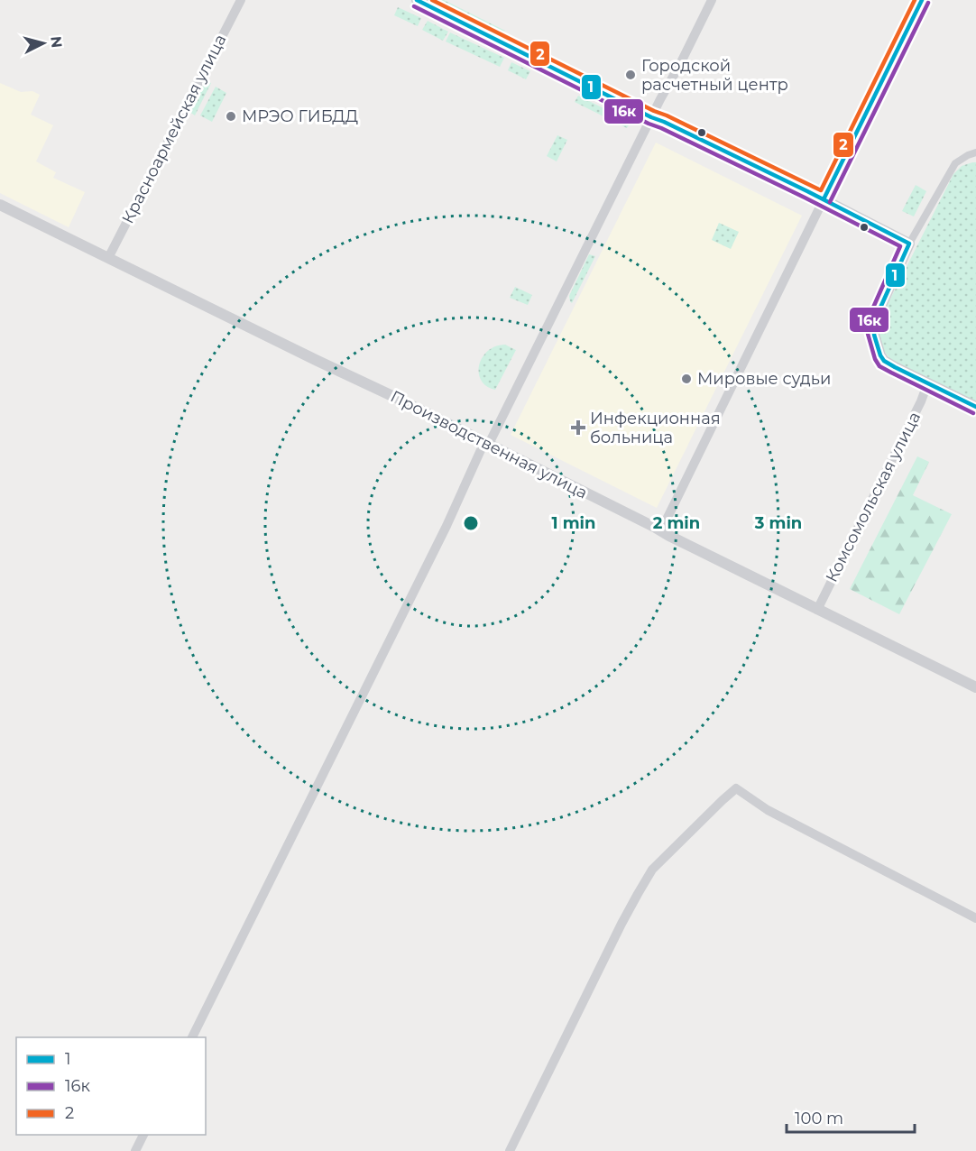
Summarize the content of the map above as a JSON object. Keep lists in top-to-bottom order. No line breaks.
{"streets":{"street":["Красноармейская улица","Производственная улица","Комсомольская улица"]},"crossings":[["Красноармейская улица","Производственная улица"],["Производственная улица","Комсомольская улица"]],"places":{"other":["Городской расчетный центр","МРЭО ГИБДД","Мировые судьи"],"health":["Инфекционная больница"]},"lines":["transit line 1","transit line 2","transit line 16к"],"legend":["1","16к","2"],"scale_bar":"100 m","north":"right","rings":["1 min","2 min","3 min"]}
